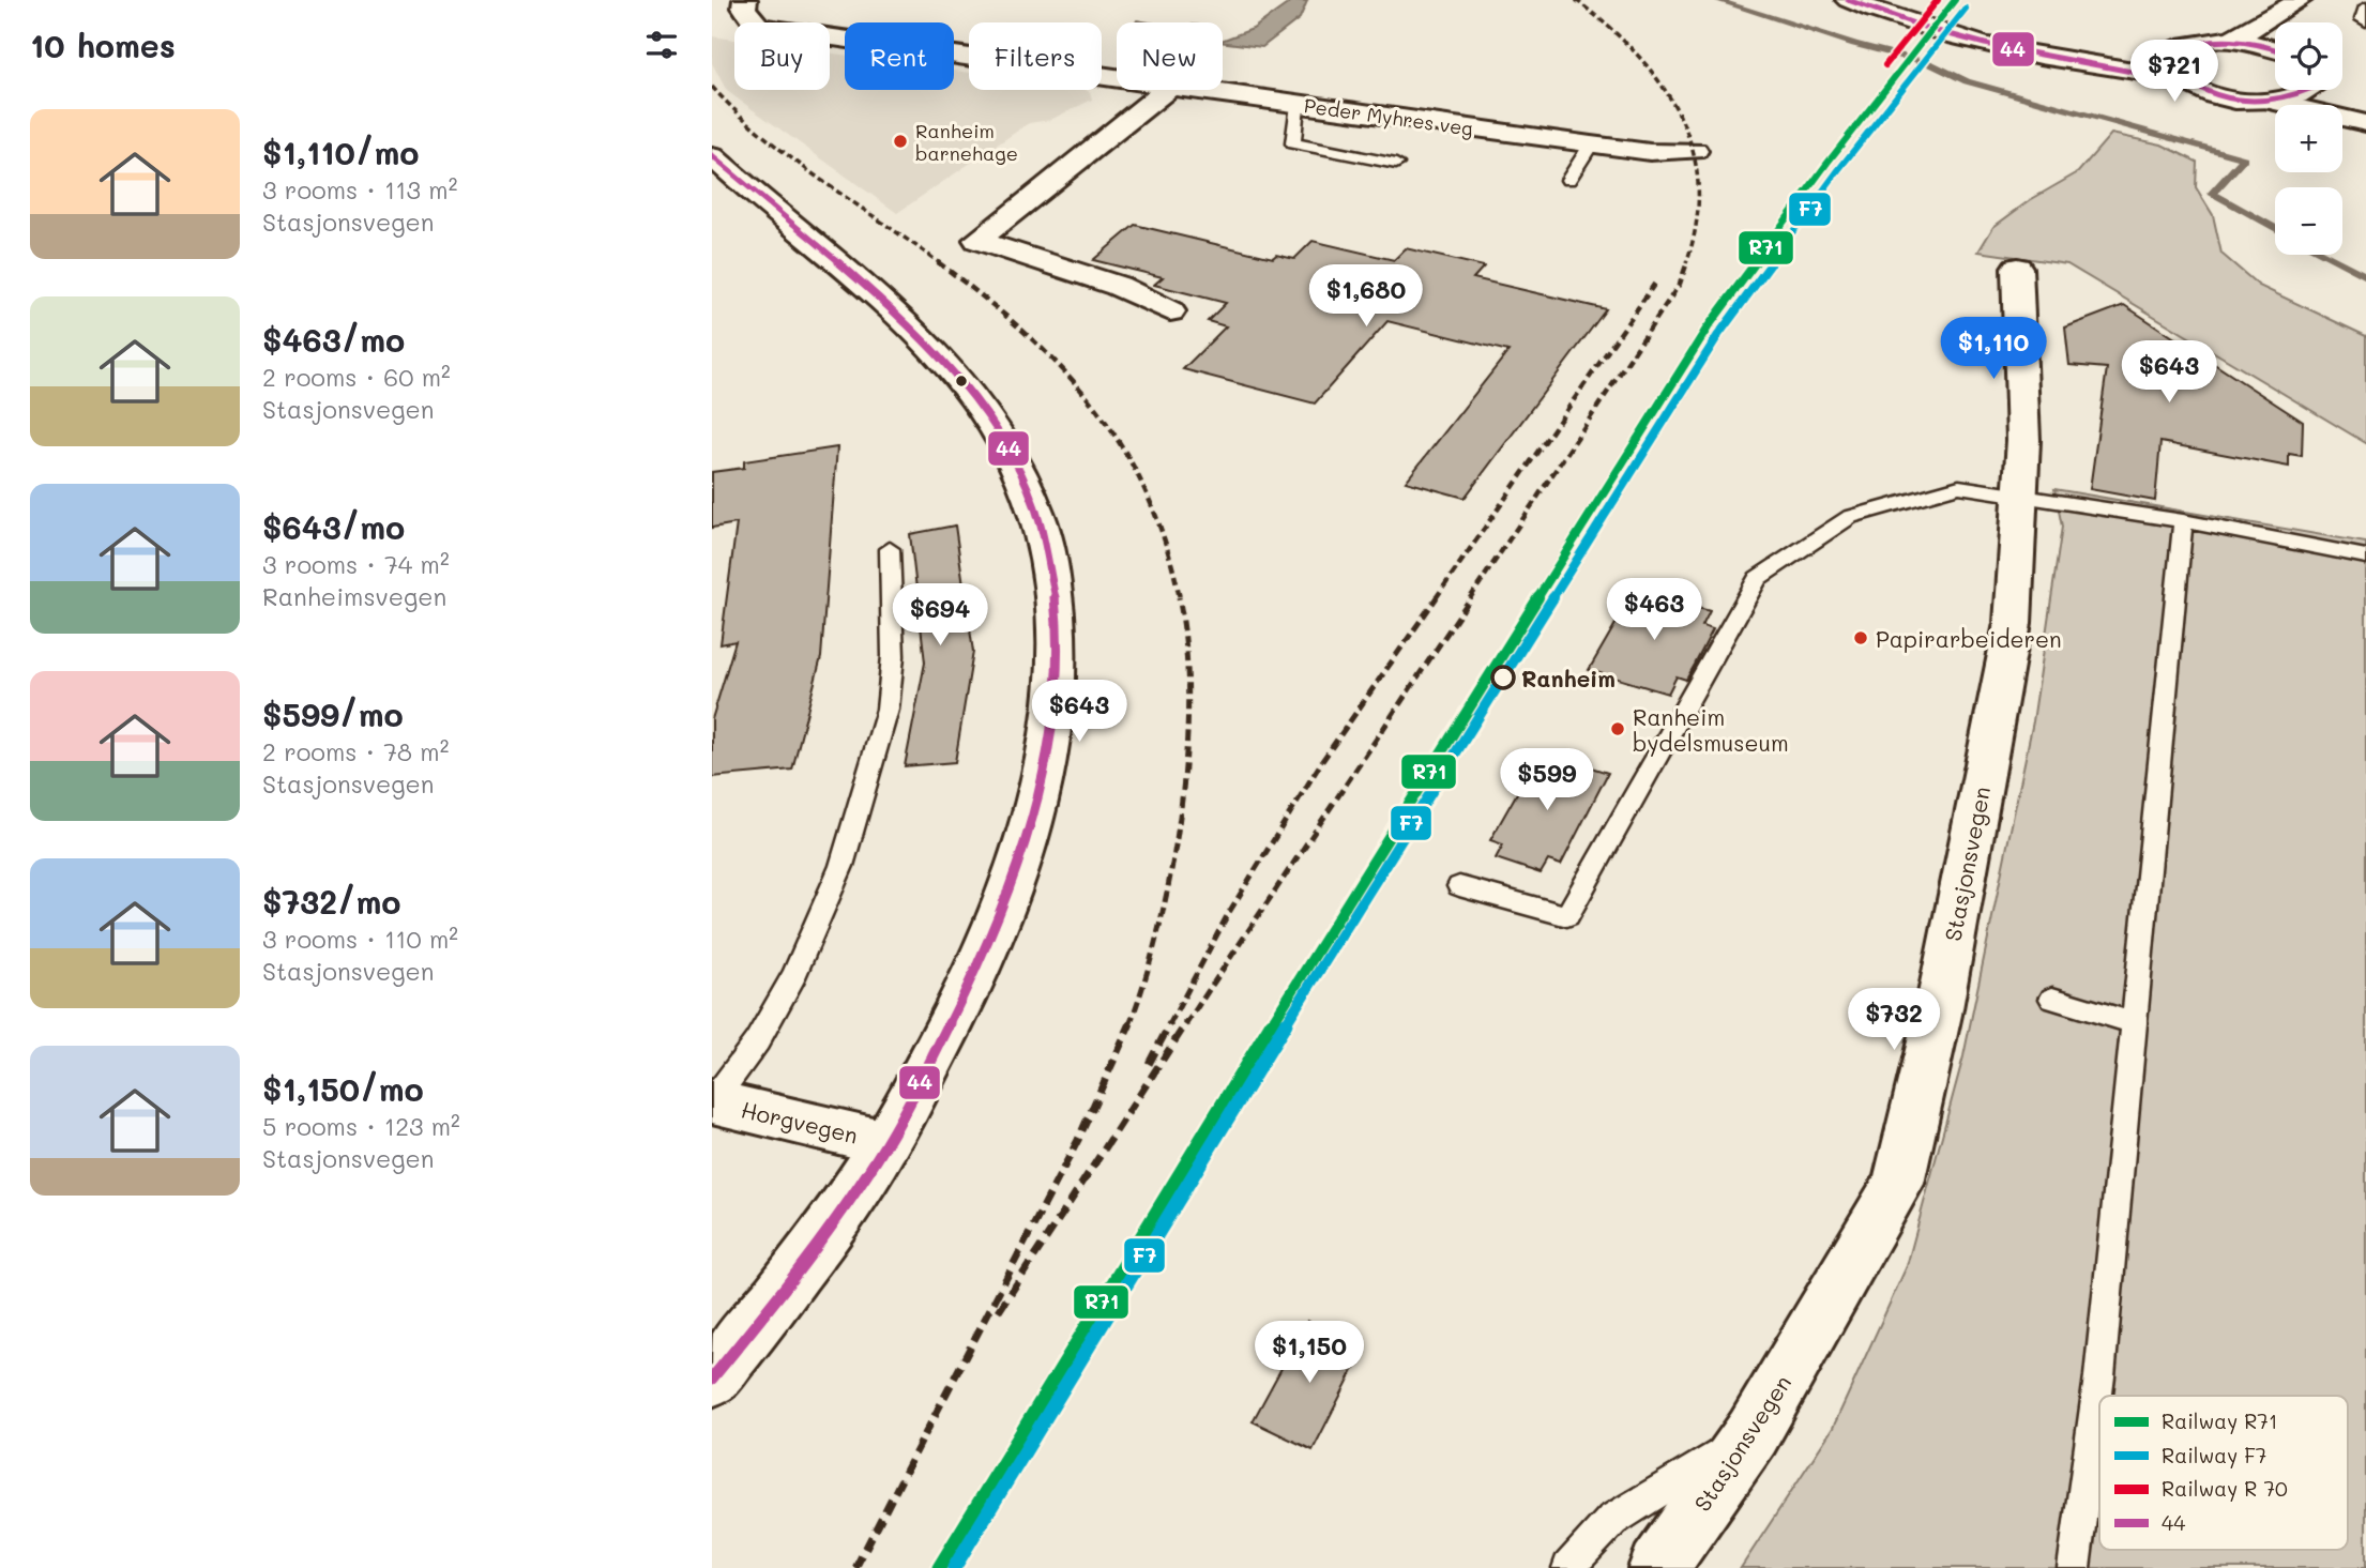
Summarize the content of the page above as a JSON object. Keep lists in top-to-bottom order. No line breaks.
{"streets":{"street":["Peder Myhres veg","Stasjonsvegen","Horgvegen"]},"places":["Ranheim barnehage","Papirarbeideren","Ranheim","Ranheim bydelsmuseum"],"lines":["rail line R71","transit line 44","rail line F7"],"legend":["Railway R71","Railway F7","Railway R 70","44"],"page":{"heading":"10 homes","map_buttons":["+","−"],"chip":["Buy","Rent","Filters","New"],"price":["$721","$1,680","$1,110","$643","$463","$694","$643","$599","$732","$1,150"],"list":[{"name":"$1,110/mo","note":"3 rooms · 113 m² · Stasjonsvegen"},{"name":"$463/mo","note":"2 rooms · 60 m² · Stasjonsvegen"},{"name":"$643/mo","note":"3 rooms · 74 m² · Ranheimsvegen"},{"name":"$599/mo","note":"2 rooms · 78 m² · Stasjonsvegen"},{"name":"$732/mo","note":"3 rooms · 110 m² · Stasjonsvegen"},{"name":"$1,150/mo","note":"5 rooms · 123 m² · Stasjonsvegen"}]}}
